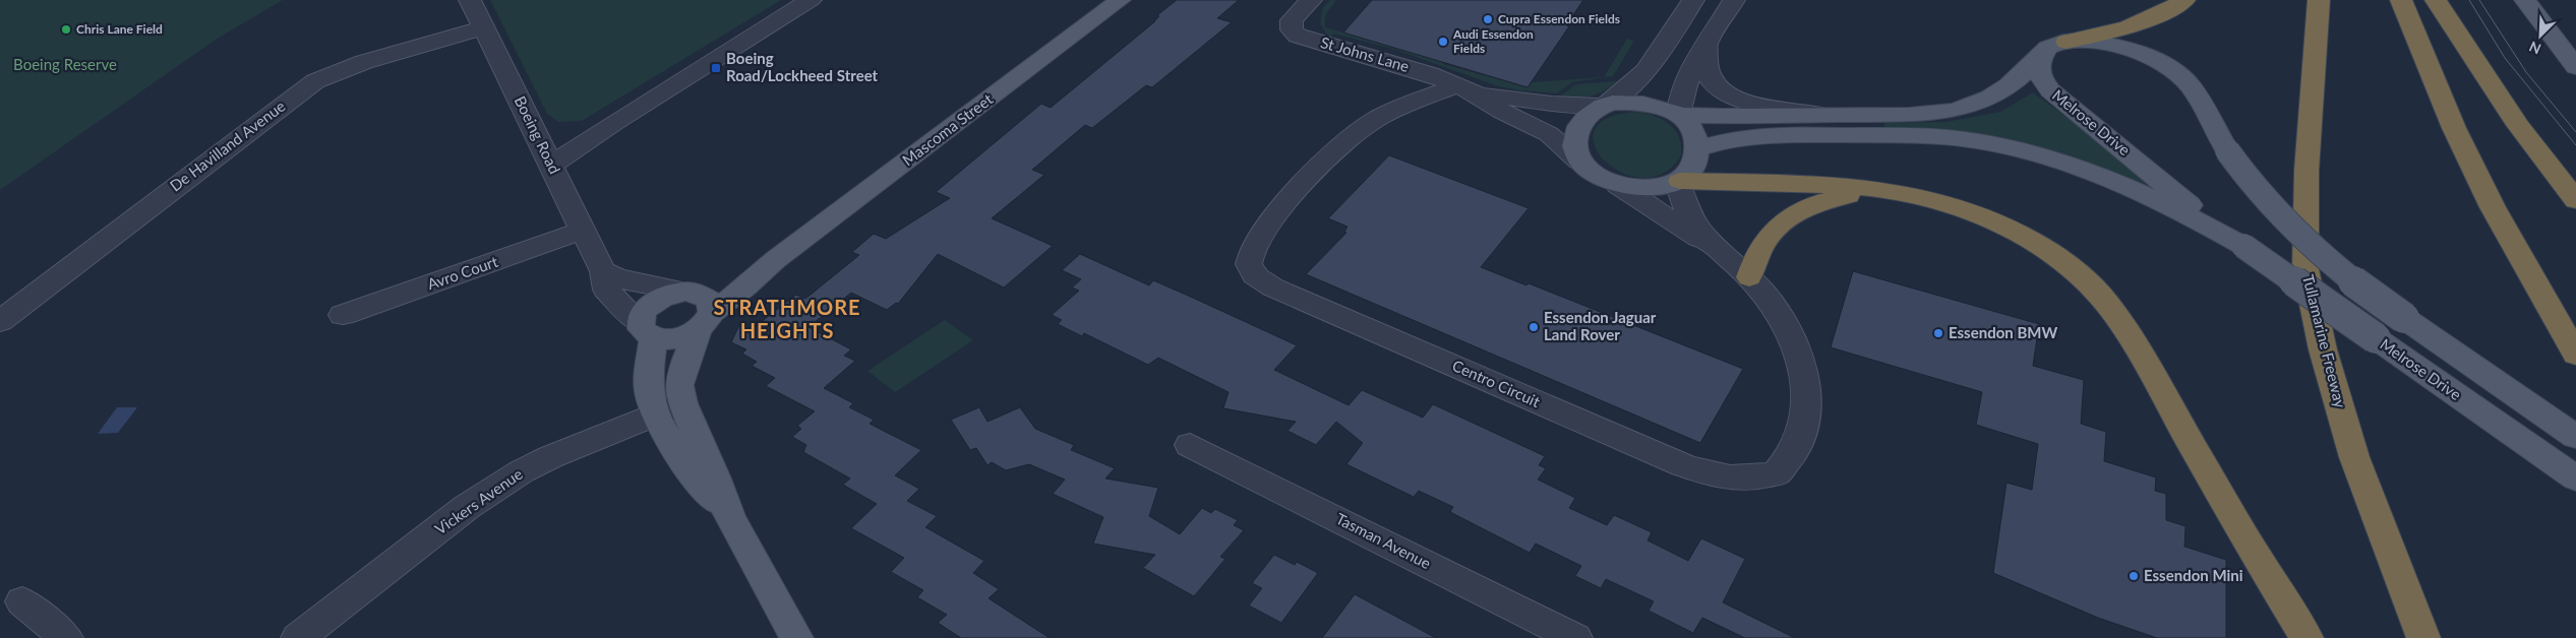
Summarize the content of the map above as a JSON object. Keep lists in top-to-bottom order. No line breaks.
{"streets":{"highway":["Tullamarine Freeway"],"main road":["Melrose Drive","Mascoma Street"],"street":["St Johns Lane","Boeing Road","De Havilland Avenue","Avro Court","Centro Circuit","Vickers Avenue","Tasman Avenue"]},"crossings":[["St Johns Lane","Centro Circuit"],["Boeing Road","De Havilland Avenue"],["Boeing Road","Avro Court"]],"districts":["STRATHMORE HEIGHTS"],"parks":["Boeing Reserve"],"places":{"other":["Cupra Essendon Fields","Chris Lane Field","Audi Essendon Fields","Essendon Jaguar Land Rover","Essendon BMW","Essendon Mini"],"transit":["Boeing Road/Lockheed Street"]},"north":"bottom left"}
